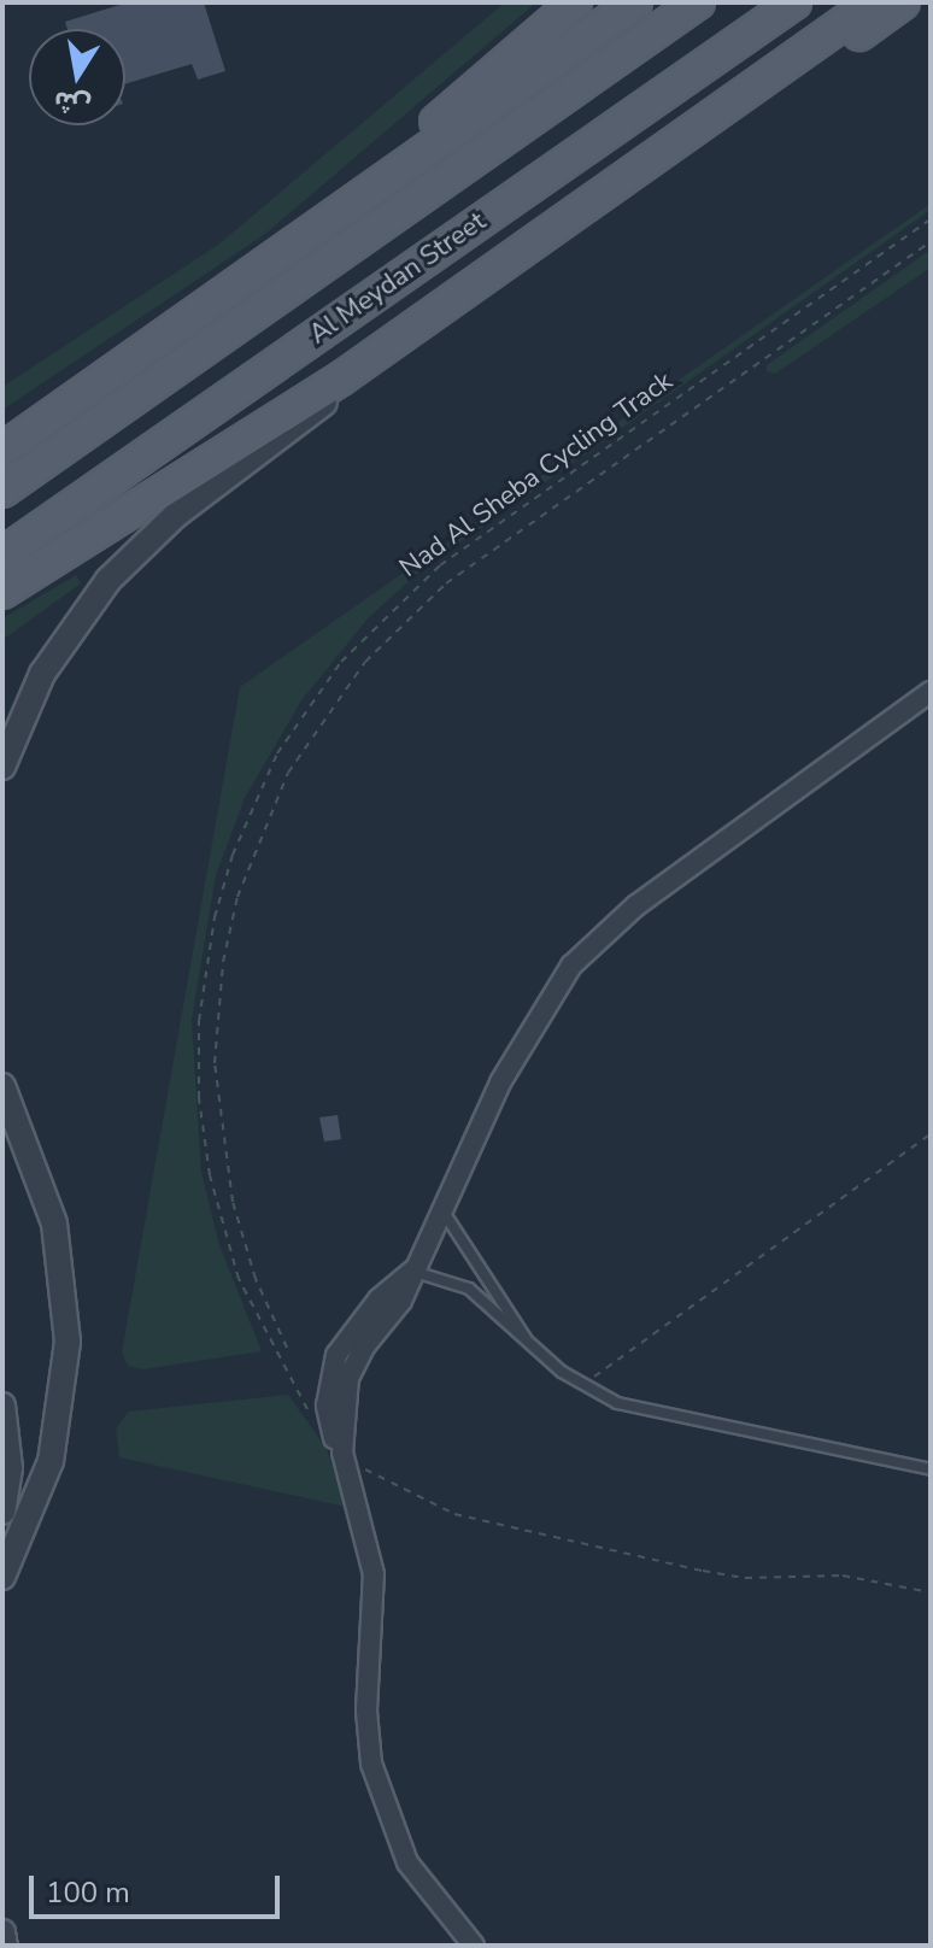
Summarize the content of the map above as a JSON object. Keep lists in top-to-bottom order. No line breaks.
{"streets":{"main road":["Al Meydan Street"],"path":["Nad Al Sheba Cycling Track"]},"scale_bar":"100 m","north":"bottom"}
